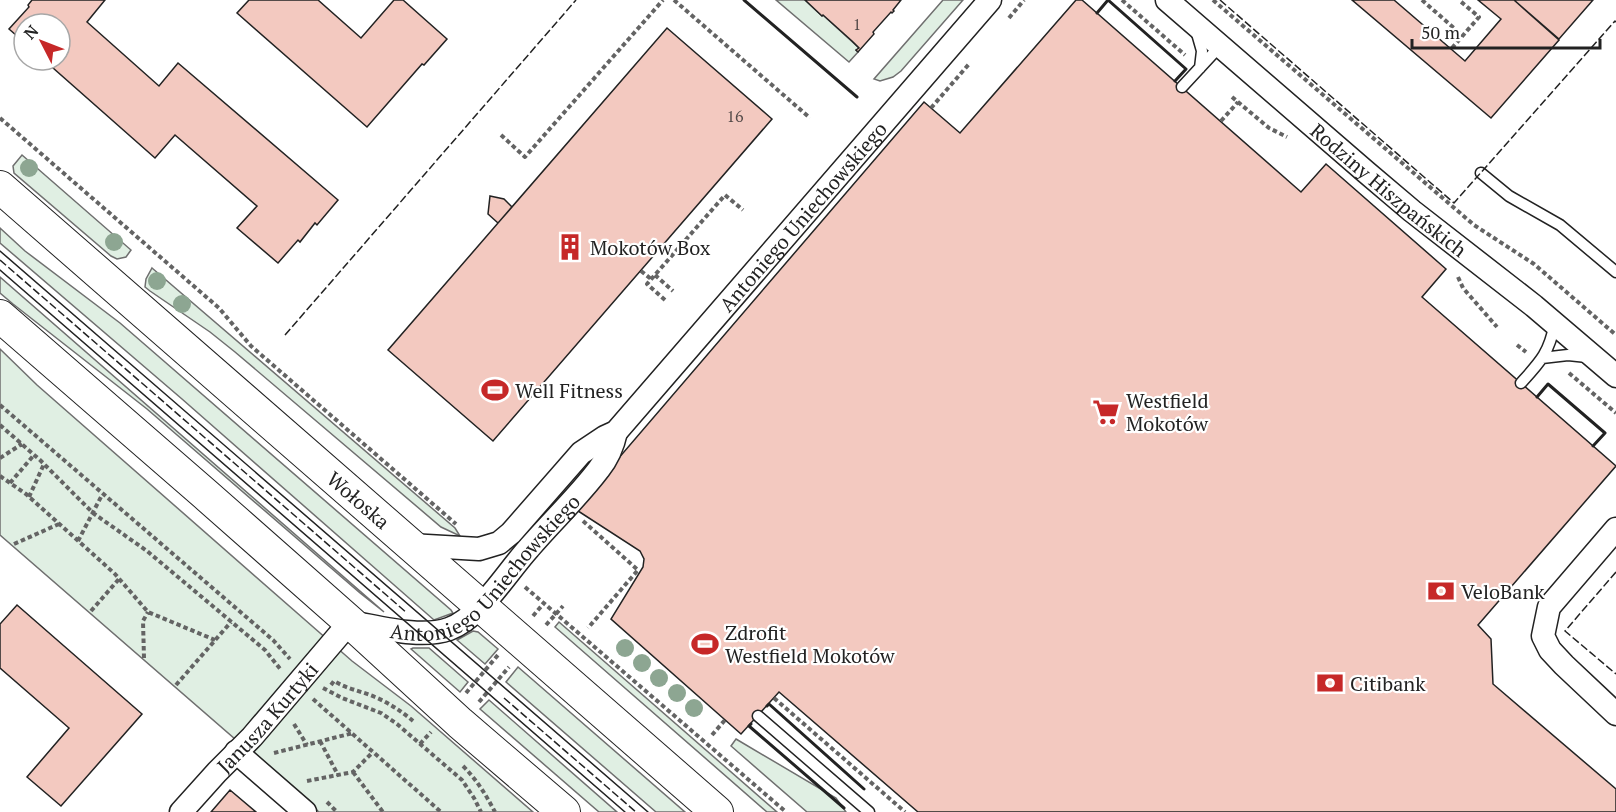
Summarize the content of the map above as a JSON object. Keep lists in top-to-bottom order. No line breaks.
{"streets":{"main road":["Wołoska"],"street":["Rodziny Hiszpańskich","Antoniego Uniechowskiego","Janusza Kurtyki"]},"crossings":[["Antoniego Uniechowskiego","Wołoska"],["Antoniego Uniechowskiego","Janusza Kurtyki"]],"places":{"building":["Mokotów Box"],"sports":["Well Fitness","Zdrofit Westfield Mokotów"],"supermarket":["Westfield Mokotów"],"bank":["VeloBank","Citibank"]},"house_numbers":["1","16"],"scale_bar":"50 m","north":"top left"}
